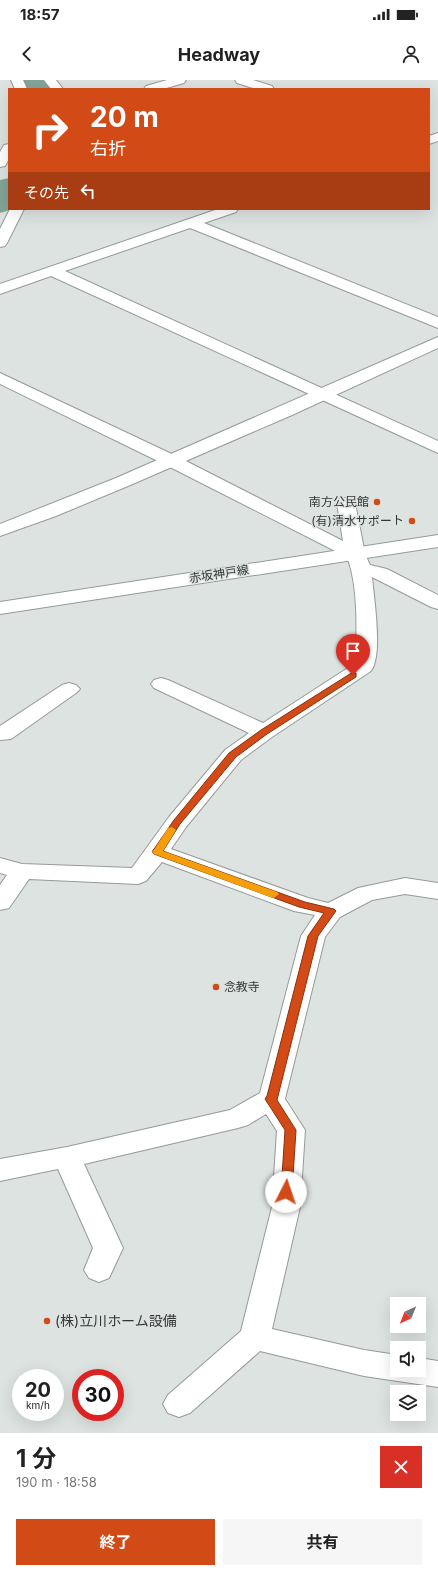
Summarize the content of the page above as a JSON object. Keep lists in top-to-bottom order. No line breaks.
{"streets":{"street":["赤坂神戸線"]},"places":["南方公民館","(有)清水サポート","念教寺","(株)立川ホーム設備"],"north":"bottom left","page":{"status":"18:57","header":"Headway","turn":["20 m","右折"],"then":"その先","speed":"20 km/h","limit":"30","heading":["1 分","190 m · 18:58"],"buttons":["終了","共有"]}}
